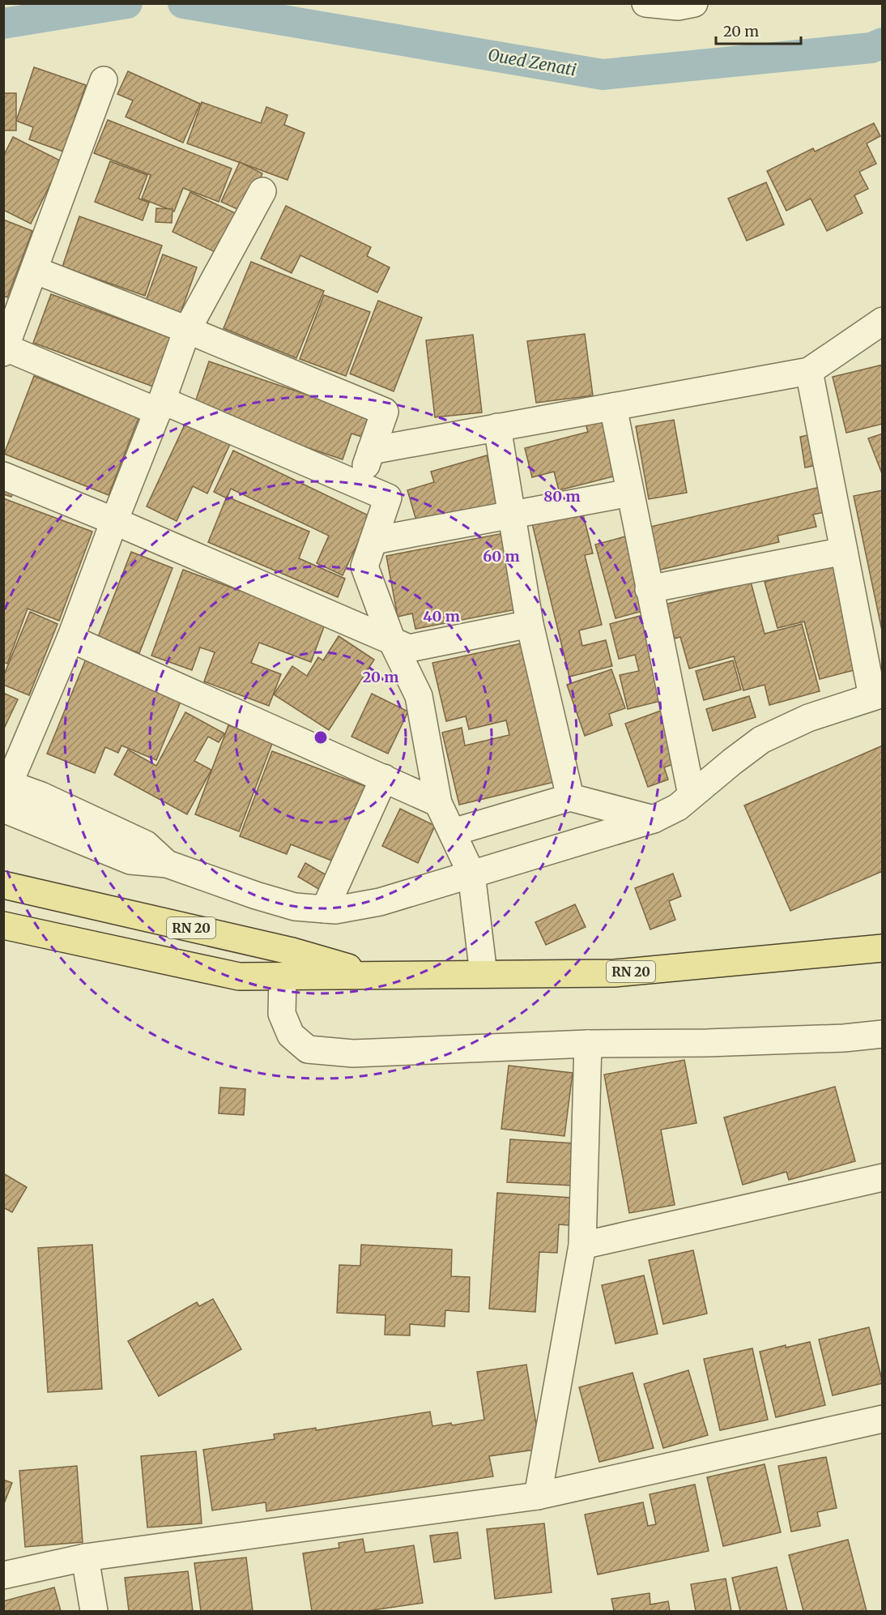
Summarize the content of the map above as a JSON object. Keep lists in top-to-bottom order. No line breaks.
{"streets":{"main road":["RN 20"]},"water":["Oued Zenati"],"scale_bar":"20 m","rings":["80 m","60 m","40 m","20 m"]}
